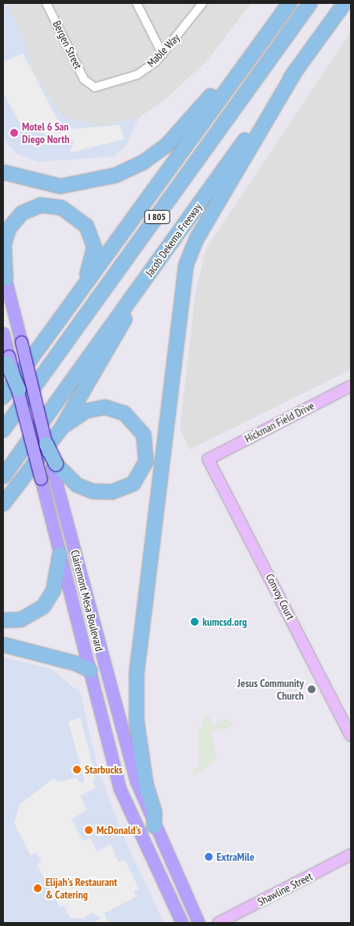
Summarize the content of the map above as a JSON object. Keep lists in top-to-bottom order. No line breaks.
{"streets":{"highway":["I 805","Jacob Dekema Freeway"],"main road":["Clairemont Mesa Boulevard"],"street":["Bergen Street","Mable Way","Hickman Field Drive","Convoy Court","Shawline Street"]},"crossings":[["Bergen Street","Mable Way"],["Hickman Field Drive","Convoy Court"]],"places":["Motel 6 San Diego North","kumcsd.org","Jesus Community Church","Starbucks","McDonald's","ExtraMile","Elijah's Restaurant & Catering"]}
